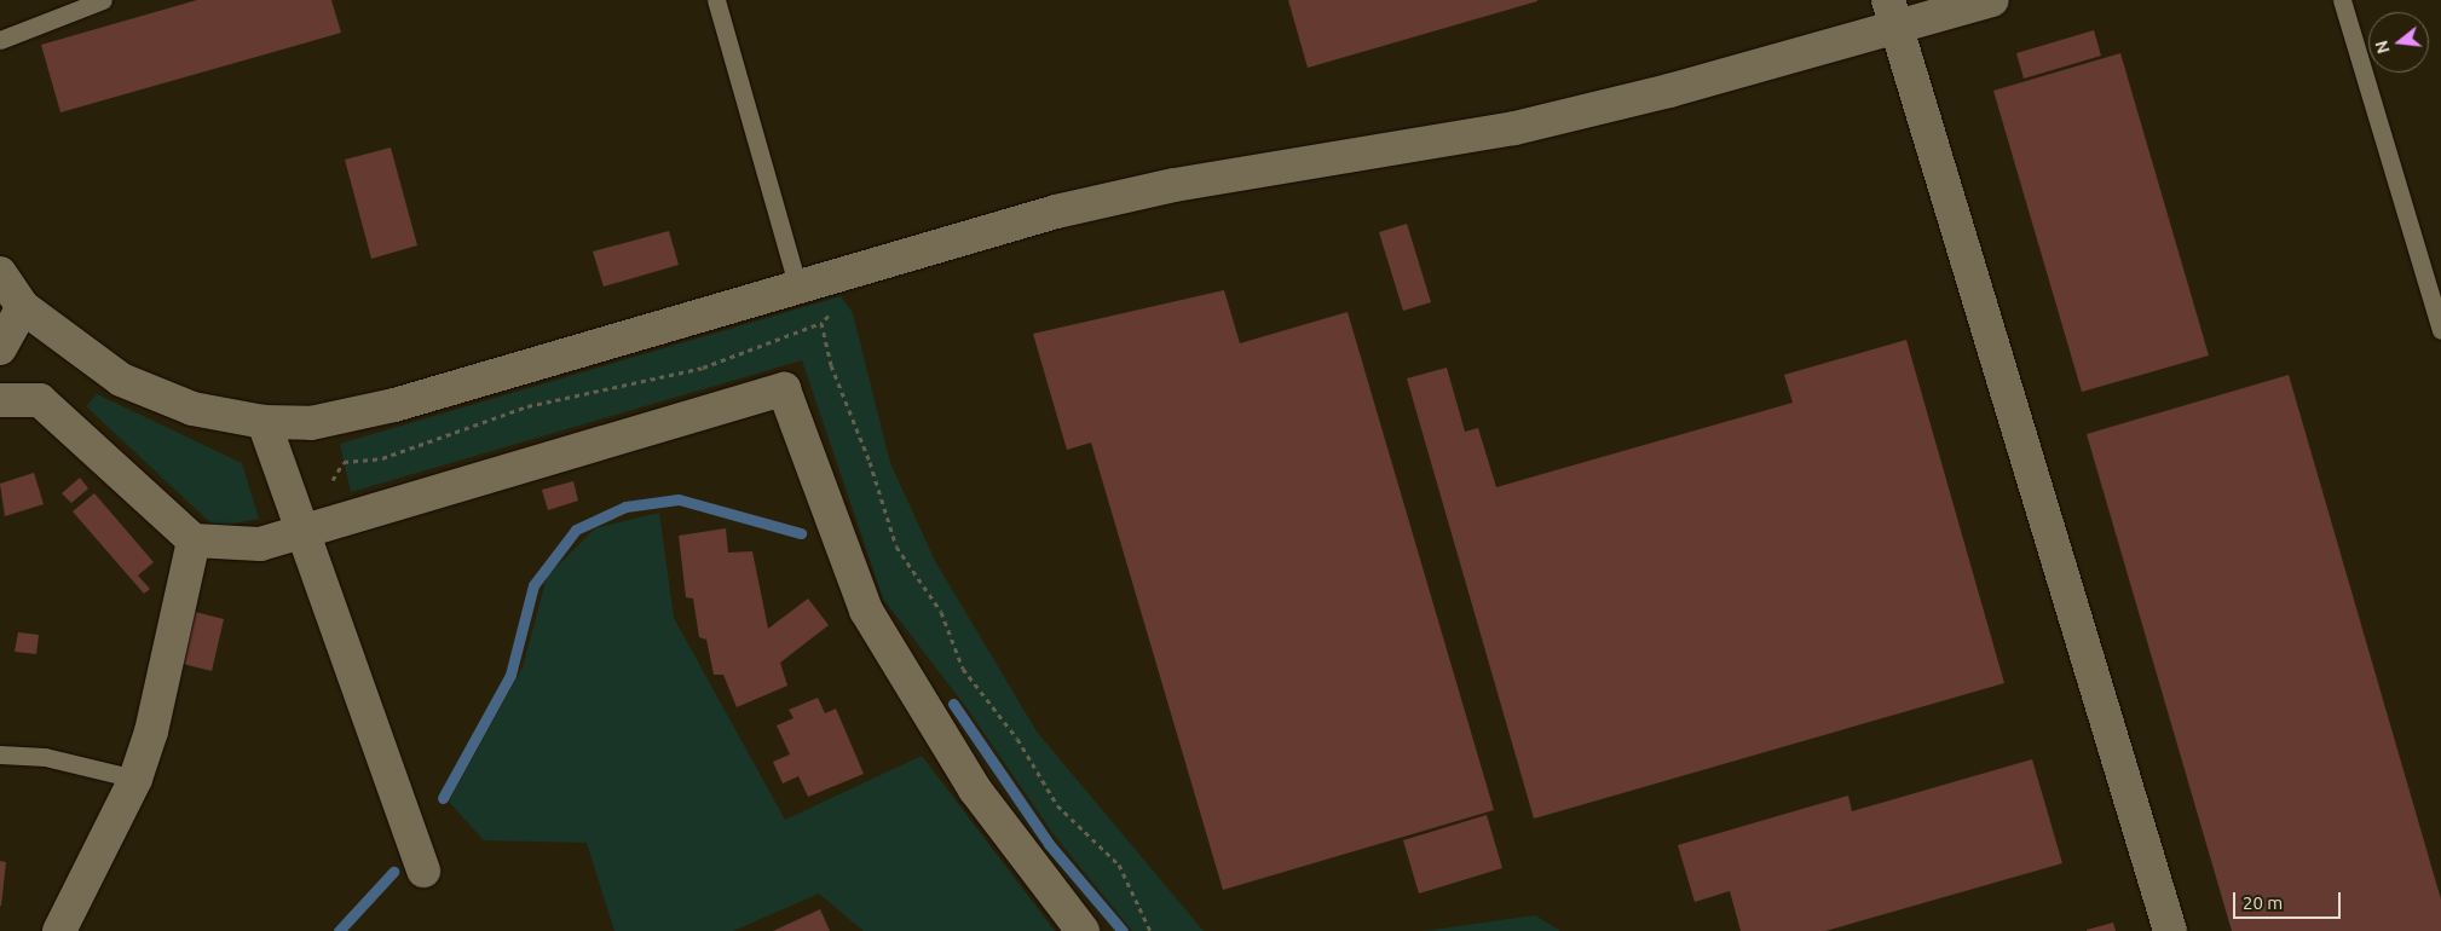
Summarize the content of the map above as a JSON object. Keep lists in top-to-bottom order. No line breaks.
{"scale_bar":"20 m","north":"left"}
